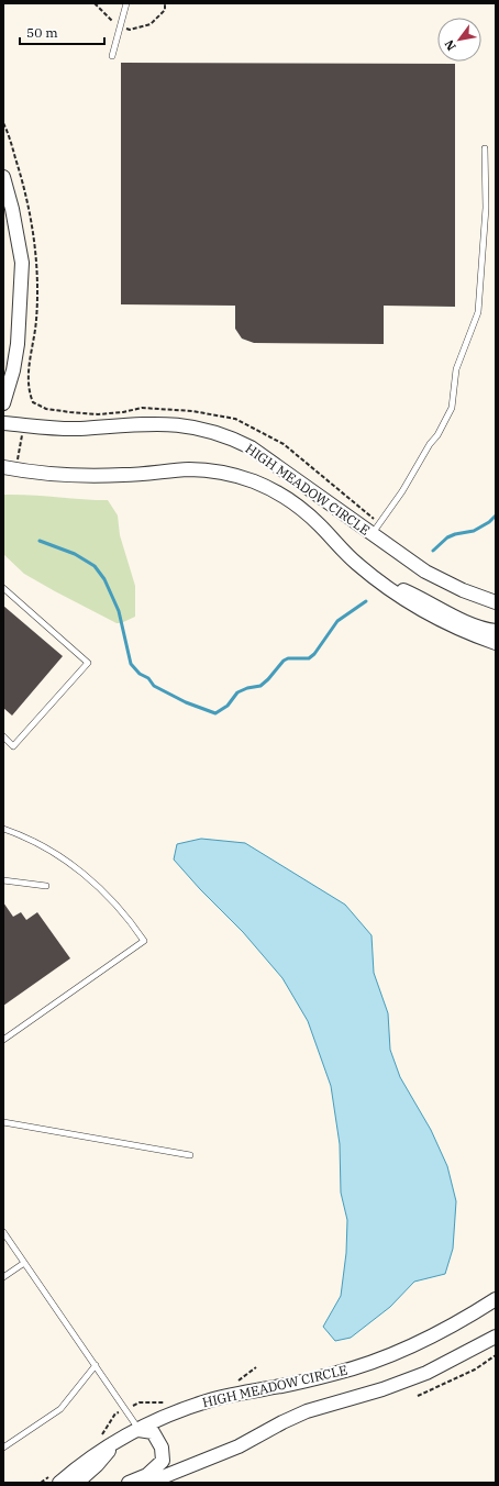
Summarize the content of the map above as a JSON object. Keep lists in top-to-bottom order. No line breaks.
{"streets":{"street":["HIGH MEADOW CIRCLE"]},"scale_bar":"50 m","north":"bottom left"}
